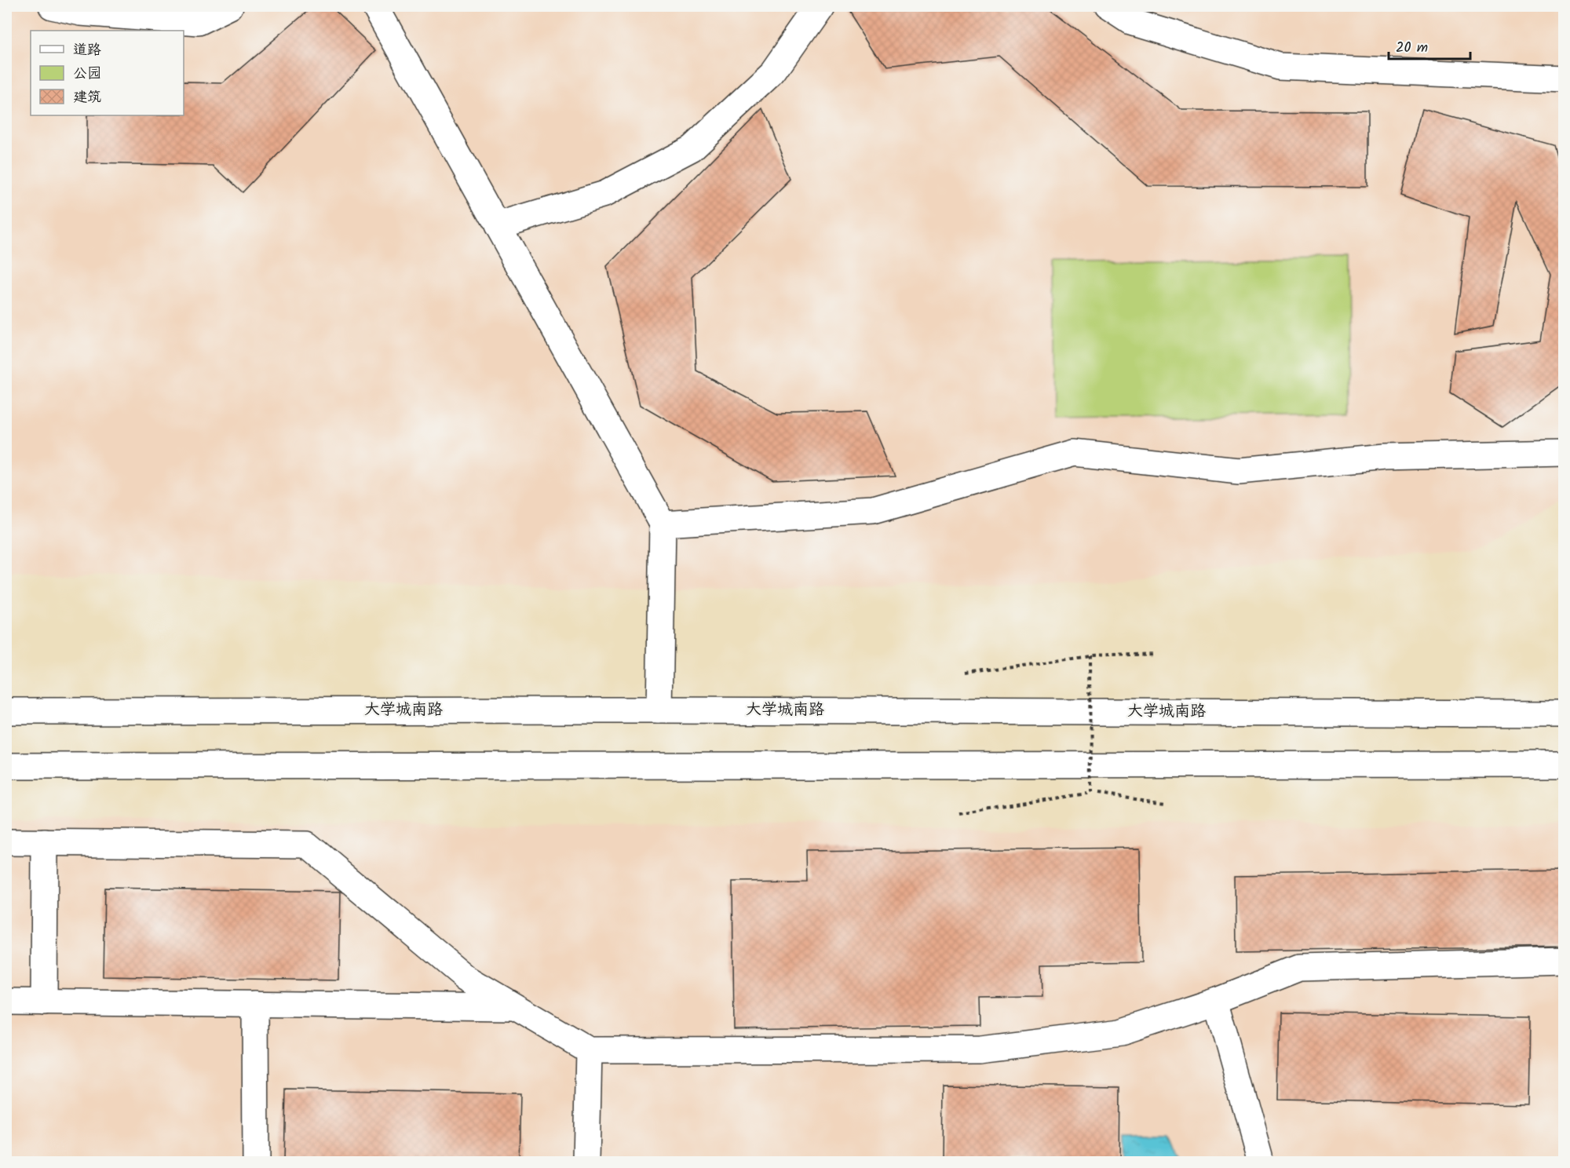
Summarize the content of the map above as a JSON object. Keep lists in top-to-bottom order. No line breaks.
{"streets":{"main road":["大学城南路"]},"legend":["道路","公园","建筑"],"scale_bar":"20 m"}
